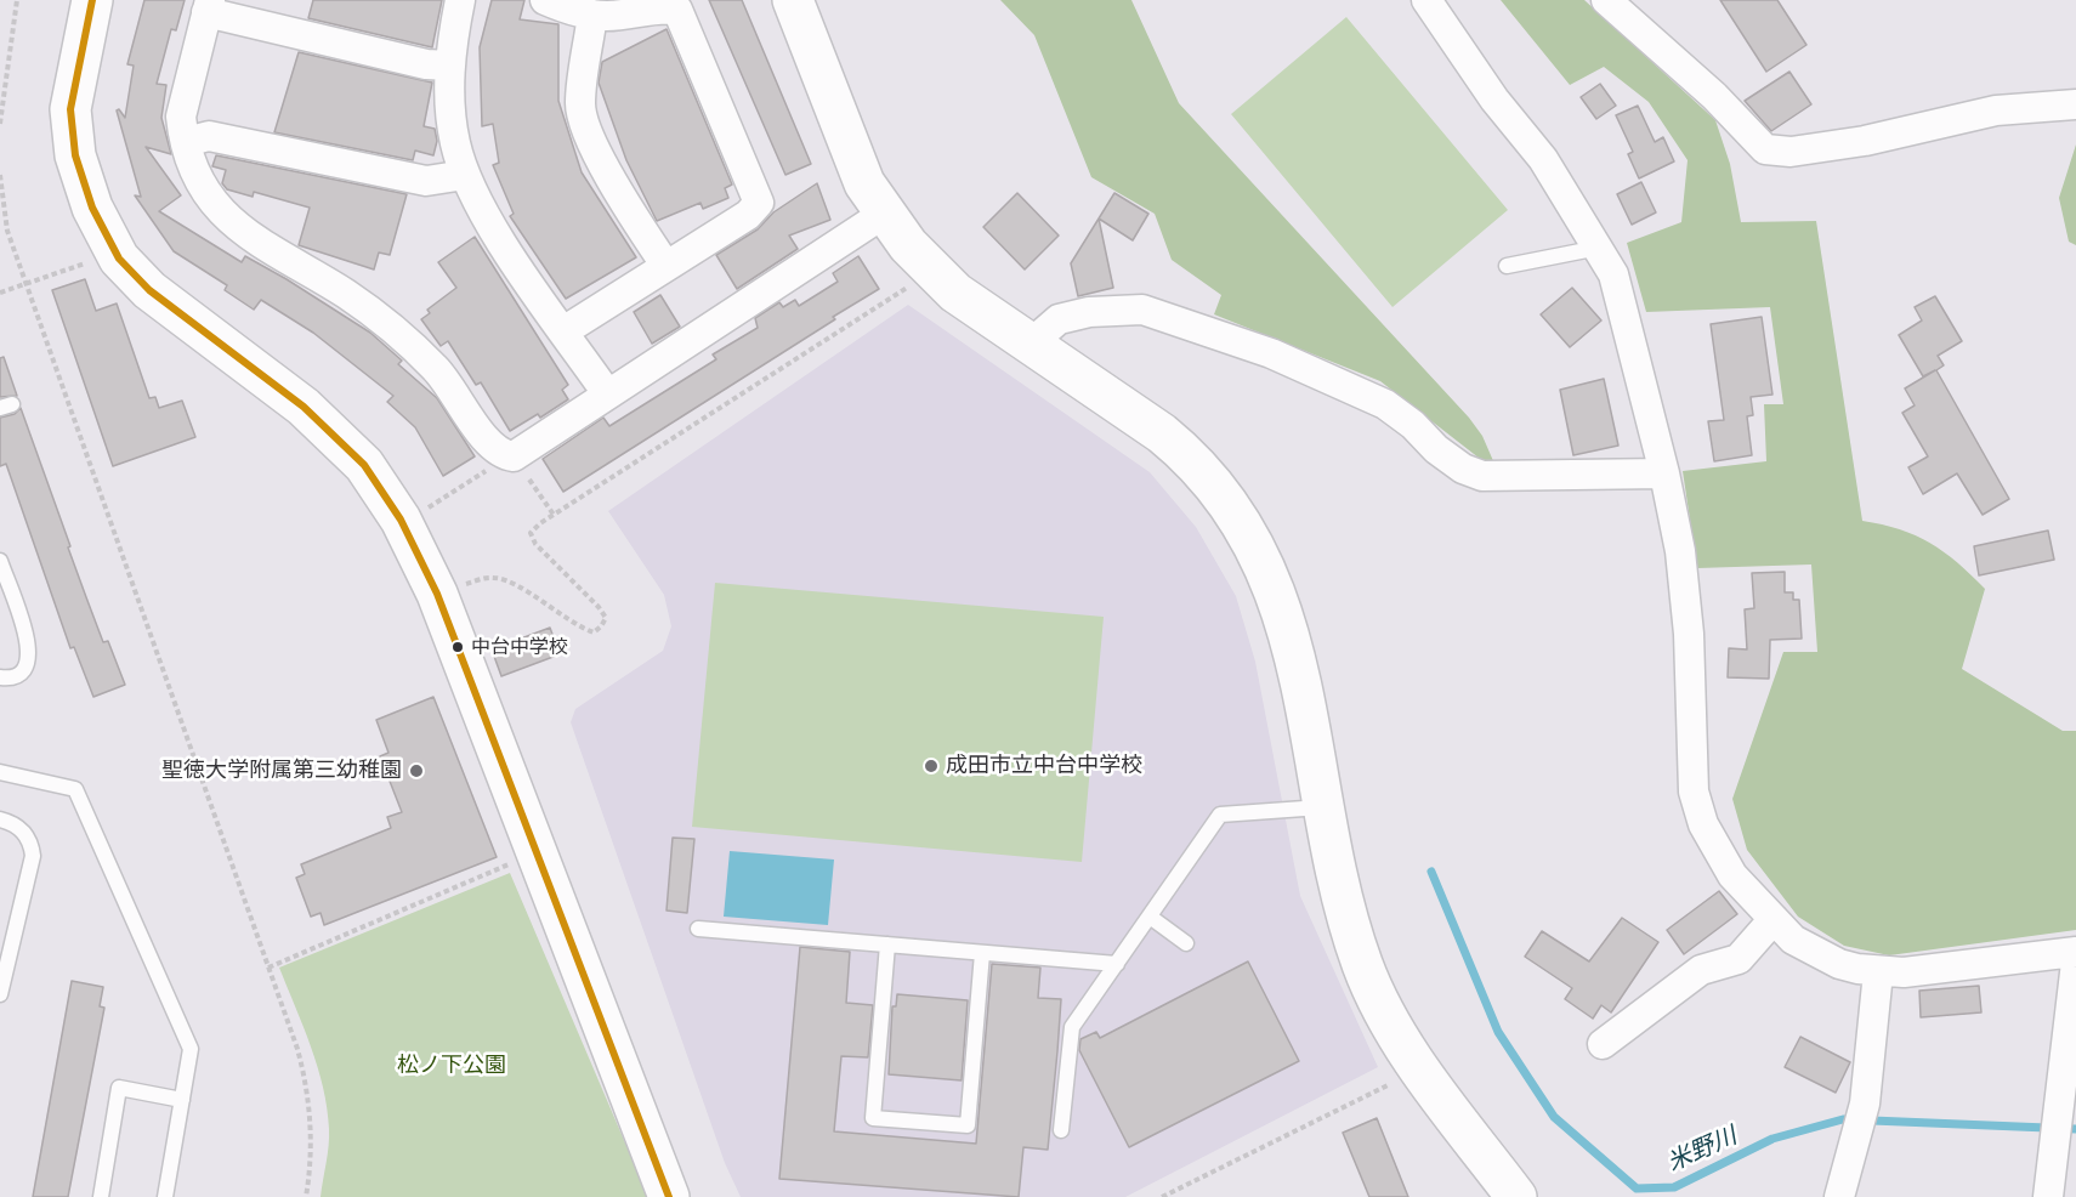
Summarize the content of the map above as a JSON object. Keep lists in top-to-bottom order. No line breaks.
{"water":["米野川"],"parks":["松ノ下公園"],"places":["中台中学校","成田市立中台中学校","聖徳大学附属第三幼稚園"]}
